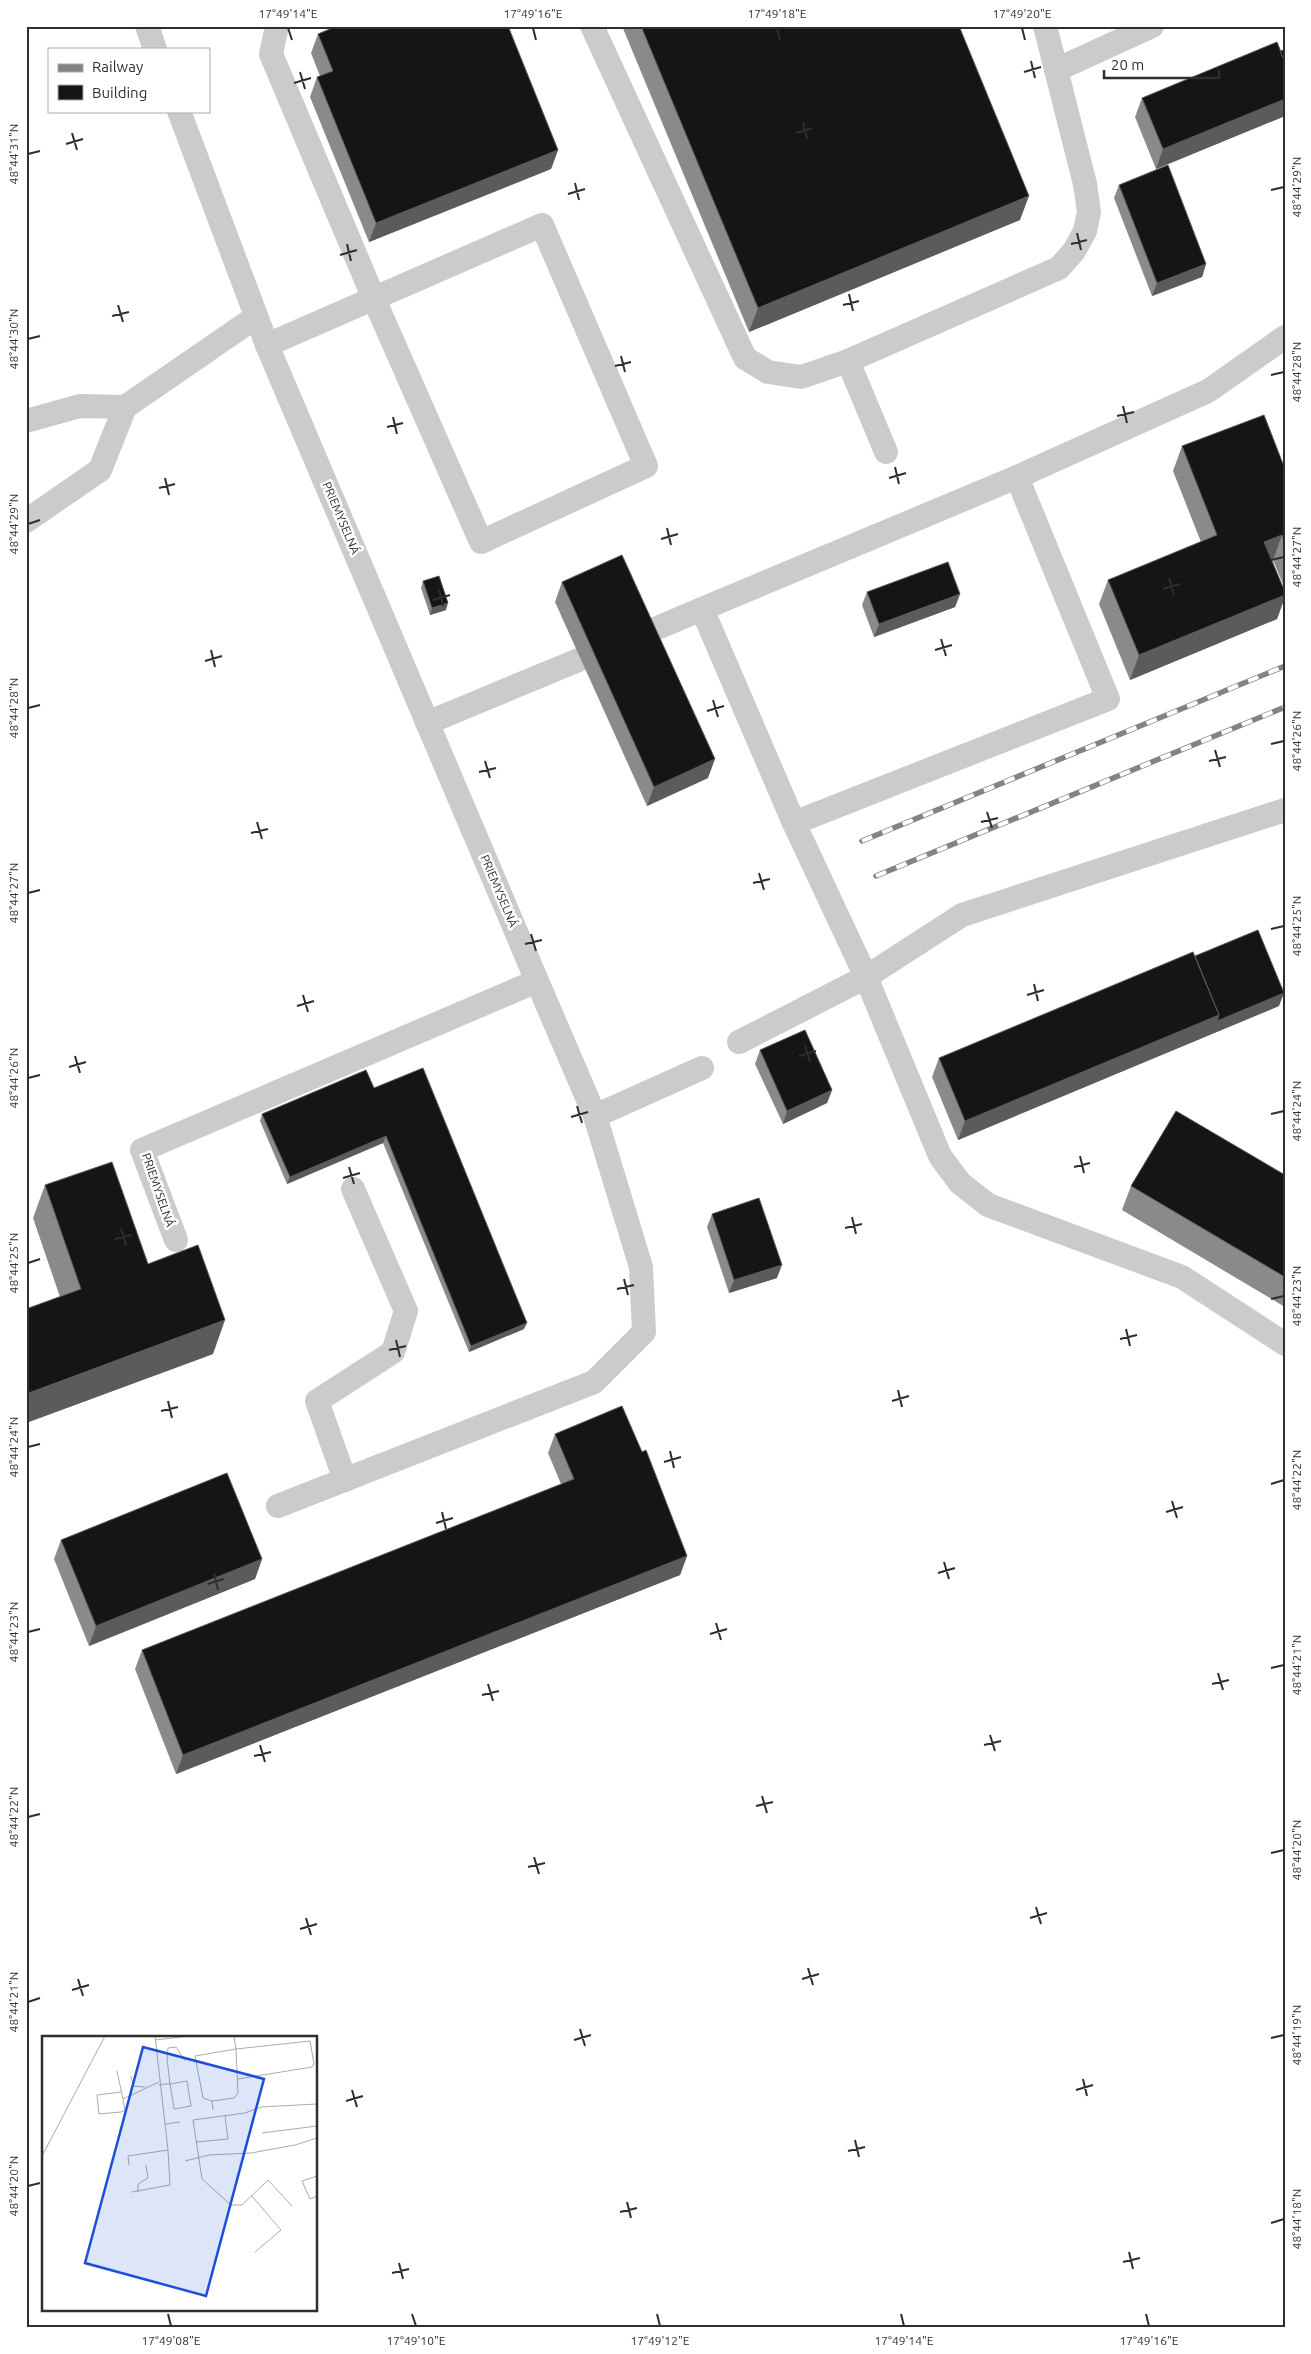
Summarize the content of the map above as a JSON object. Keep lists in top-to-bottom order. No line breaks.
{"streets":{"lane":["PRIEMYSELNÁ"]},"legend":["Railway","Building"],"scale_bar":"20 m","coordinates":["17°49'14\"E","17°49'16\"E","17°49'18\"E","17°49'20\"E","48°44'31\"N","48°44'29\"N","48°44'30\"N","48°44'28\"N","48°44'27\"N","48°44'26\"N","48°44'25\"N","48°44'24\"N","48°44'23\"N","48°44'22\"N","48°44'21\"N","48°44'20\"N","48°44'19\"N","48°44'18\"N","17°49'08\"E","17°49'10\"E","17°49'12\"E"]}
